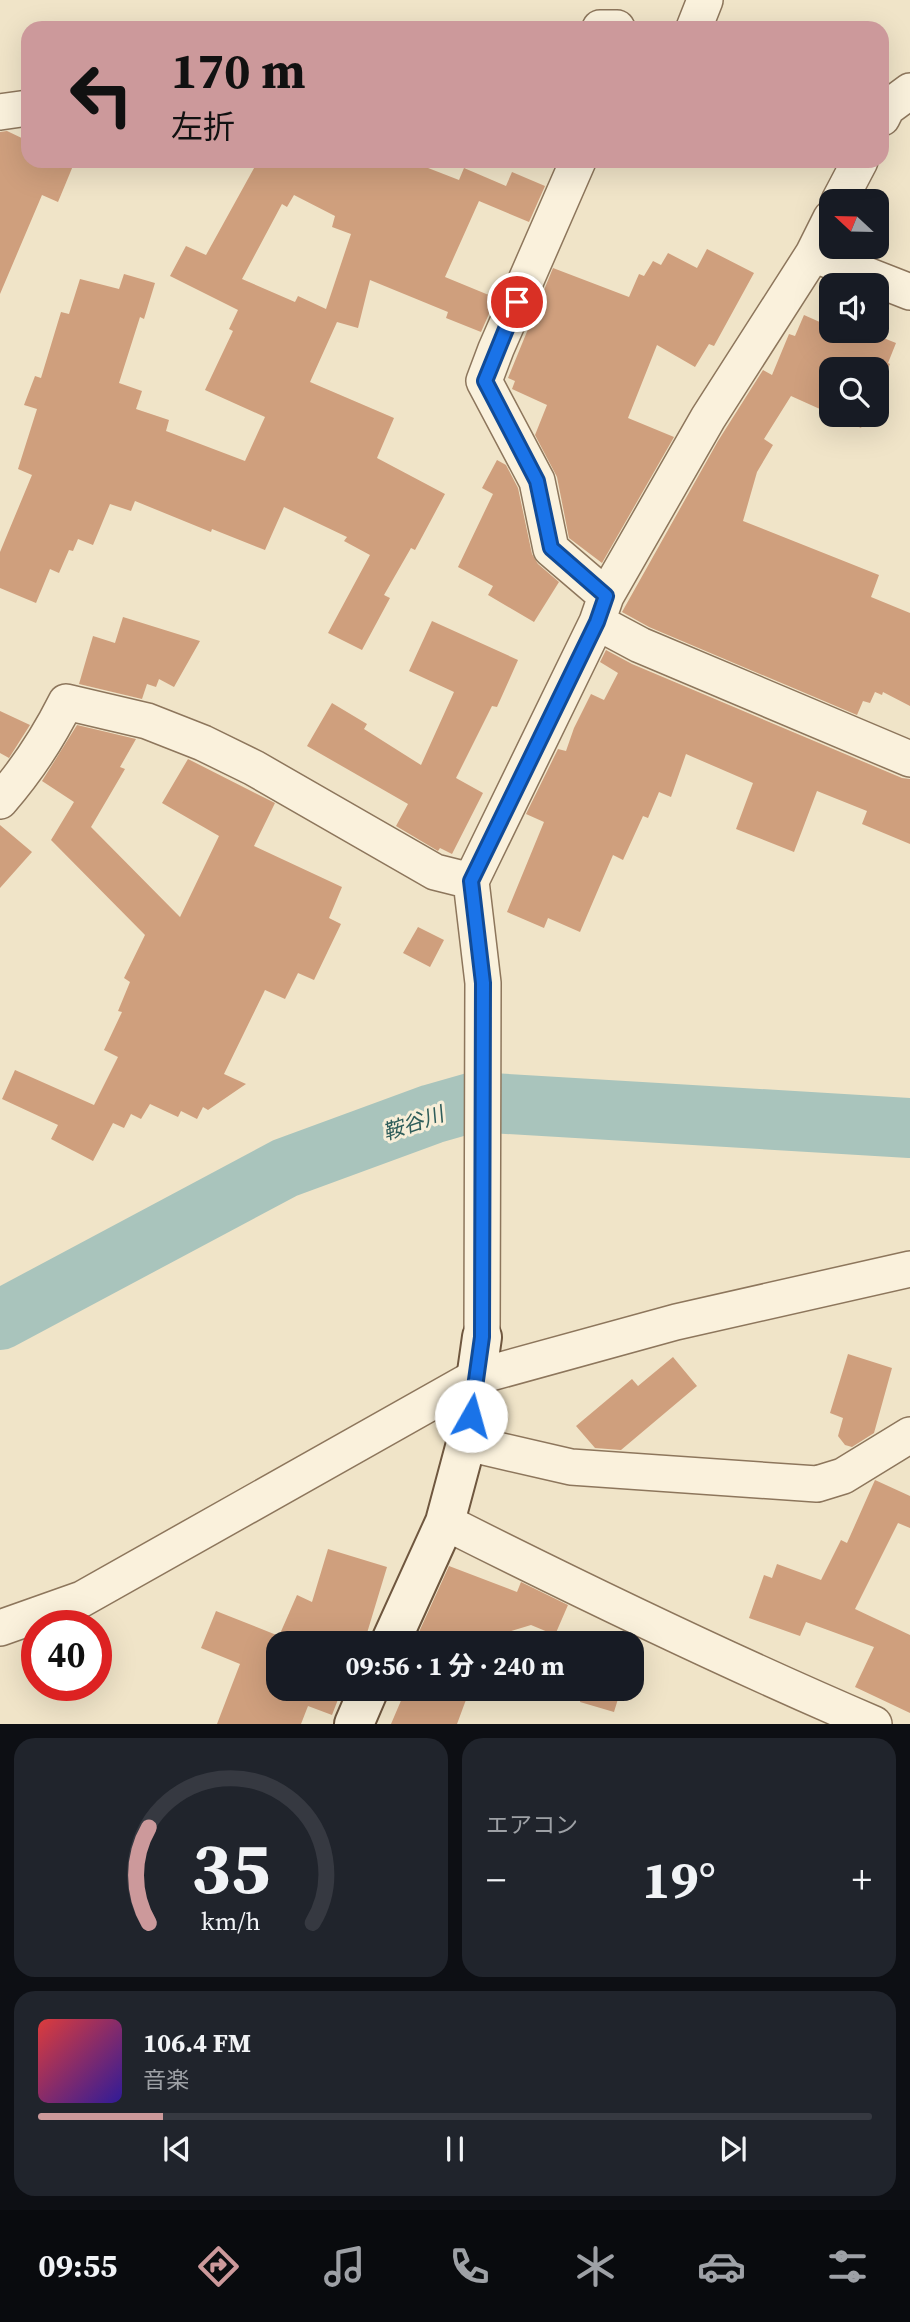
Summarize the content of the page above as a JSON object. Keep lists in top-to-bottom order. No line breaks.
{"water":["鞍谷川"],"north":"left","page":{"turn":["170 m","左折"],"limit":"40","trip":"09:56 · 1 分 · 240 m","tile":"エアコン","heat":["−","19°","+"],"song":["106.4 FM","音楽"],"tabs":"09:55","gauge":["35","km/h"]}}
